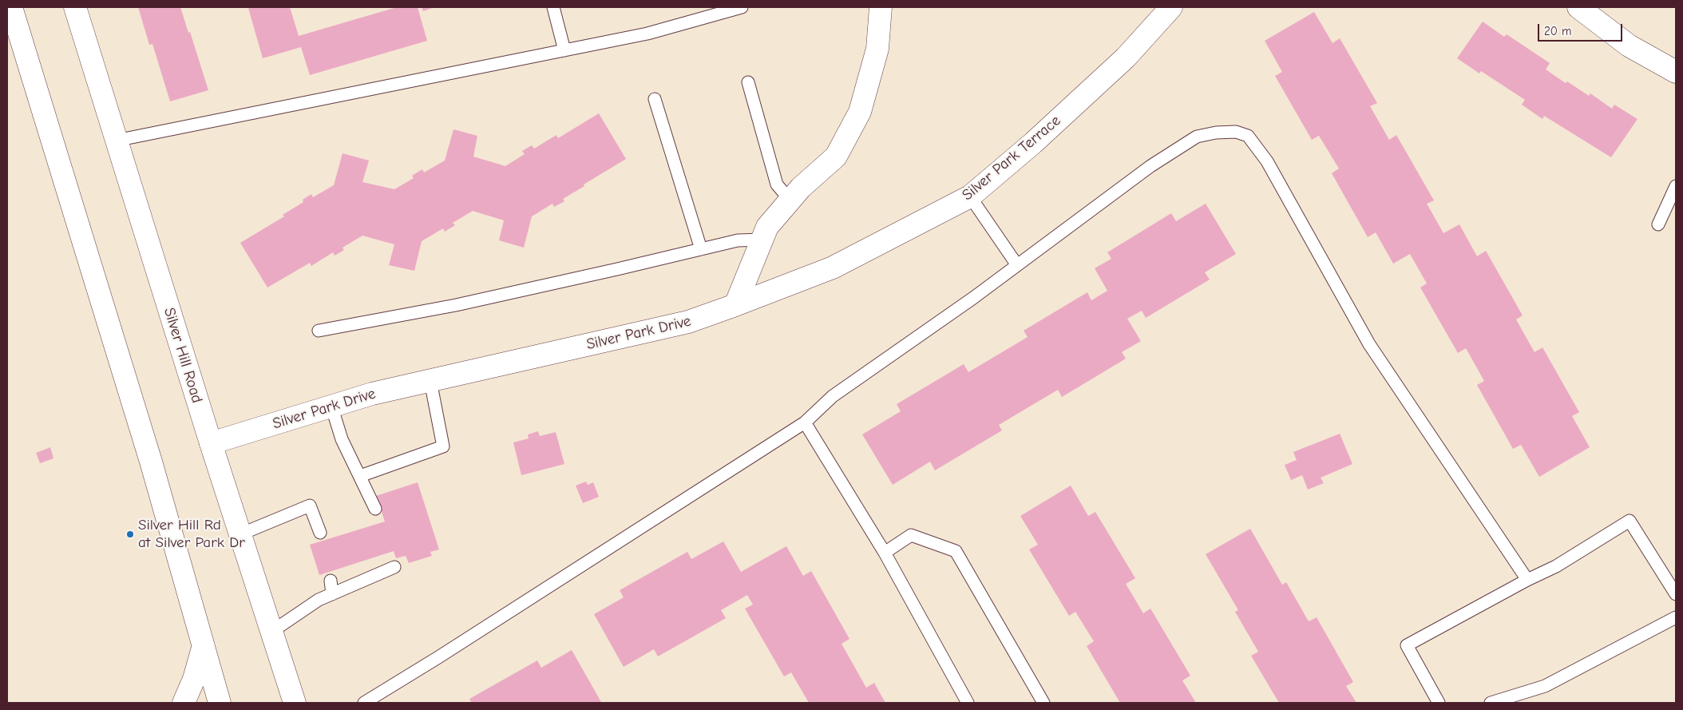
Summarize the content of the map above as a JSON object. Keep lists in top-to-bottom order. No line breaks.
{"streets":{"street":["Silver Park Terrace","Silver Park Drive","Silver Hill Road"]},"crossings":[["Silver Park Terrace","Silver Park Drive"],["Silver Park Drive","Silver Hill Road"]],"places":["Silver Hill Rd at Silver Park Dr"],"scale_bar":"20 m"}
